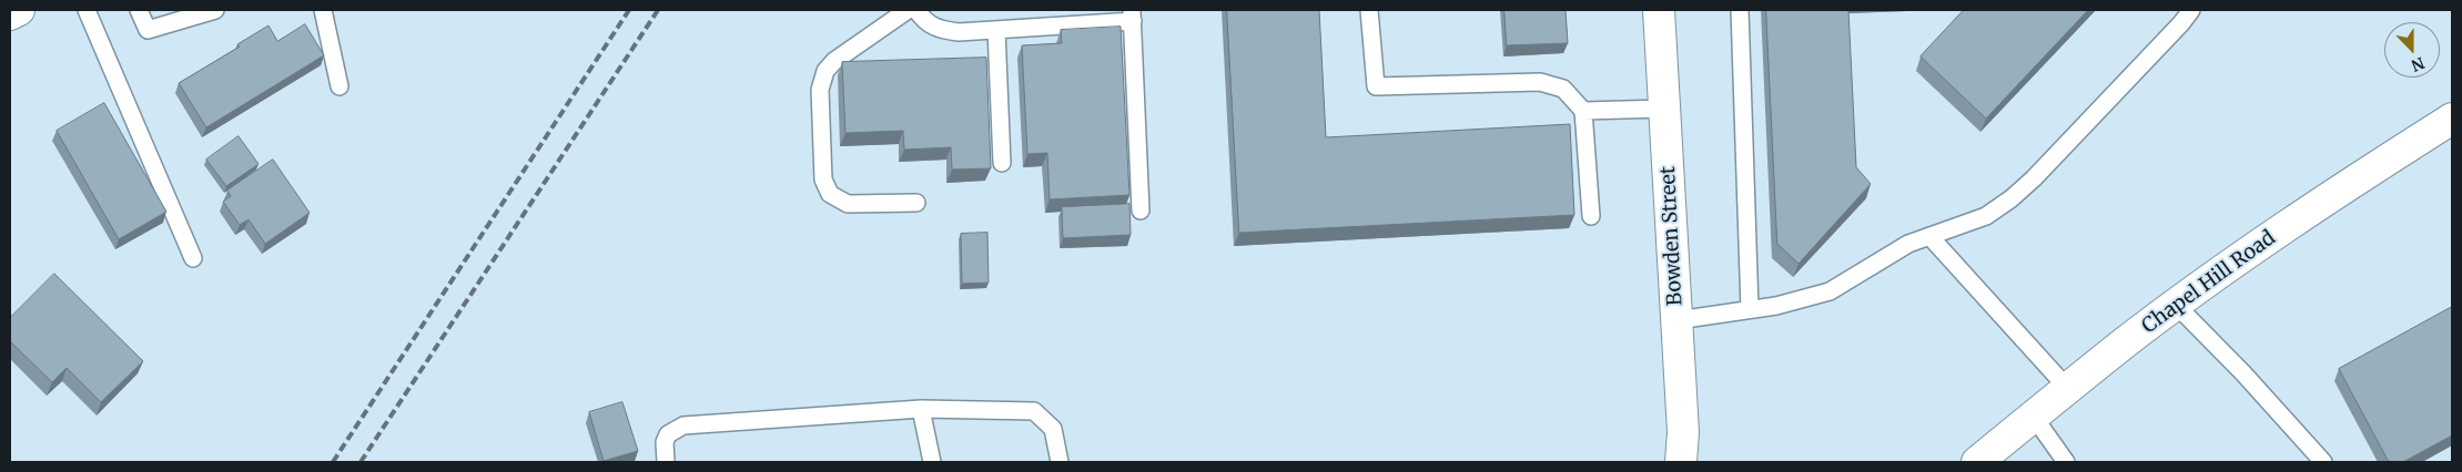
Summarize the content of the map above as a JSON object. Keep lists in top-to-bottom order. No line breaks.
{"streets":{"main road":["Bowden Street","Chapel Hill Road"]},"north":"bottom"}
